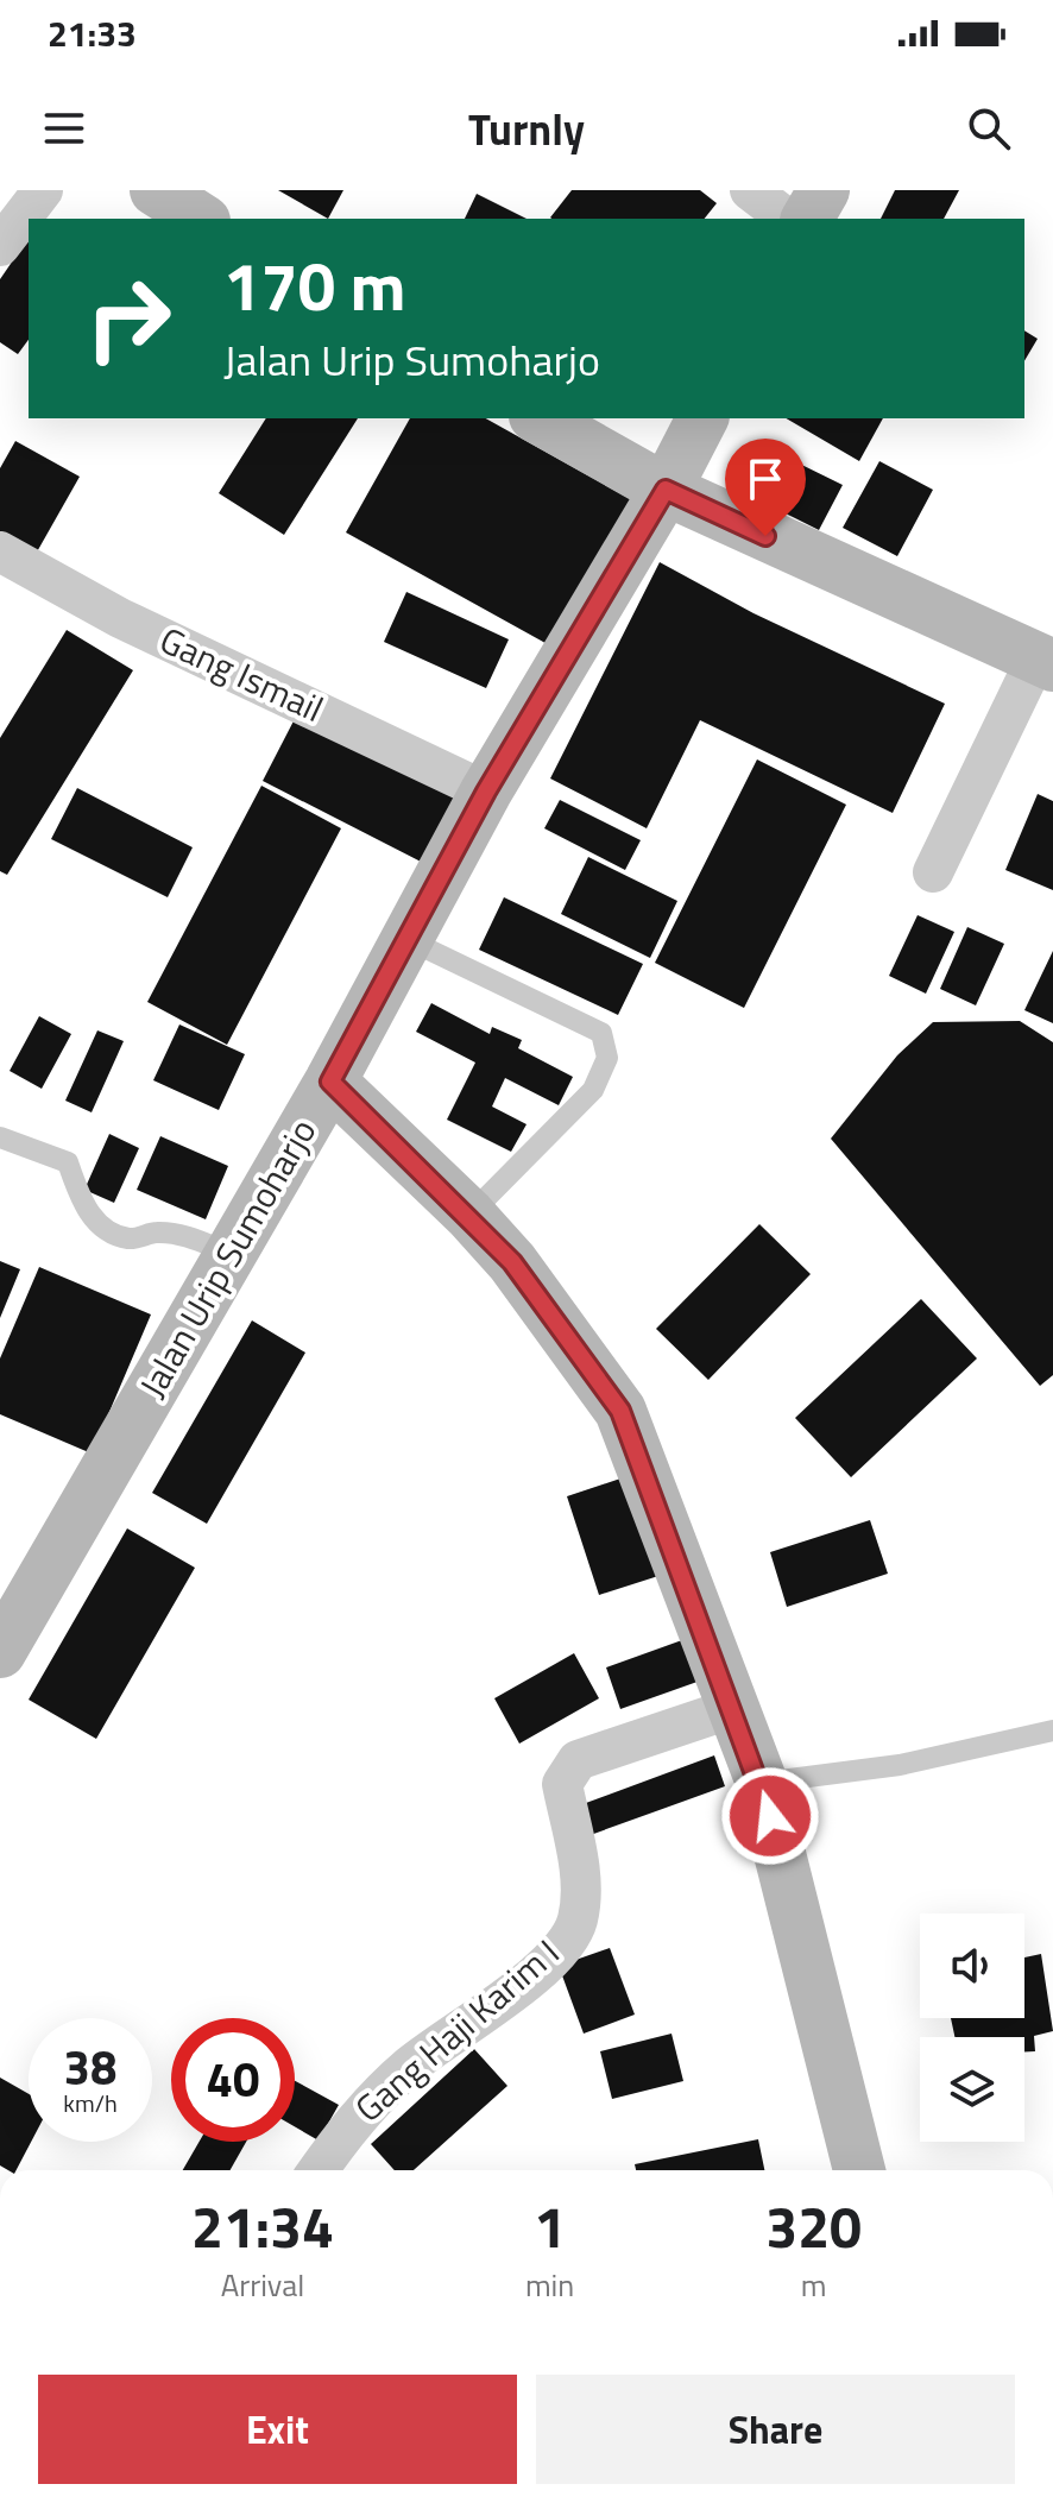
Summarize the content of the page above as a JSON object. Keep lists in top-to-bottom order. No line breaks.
{"streets":{"street":["Gang Ismail","Jalan Urip Sumoharjo","Gang Haji Karim I"]},"crossings":[["Gang Ismail","Jalan Urip Sumoharjo"]],"page":{"status":"21:33","header":"Turnly","turn":["170 m","Jalan Urip Sumoharjo"],"speed":"38 km/h","limit":"40","eta":["21:34","Arrival","1","min","320","m"],"buttons":["Exit","Share"]}}
